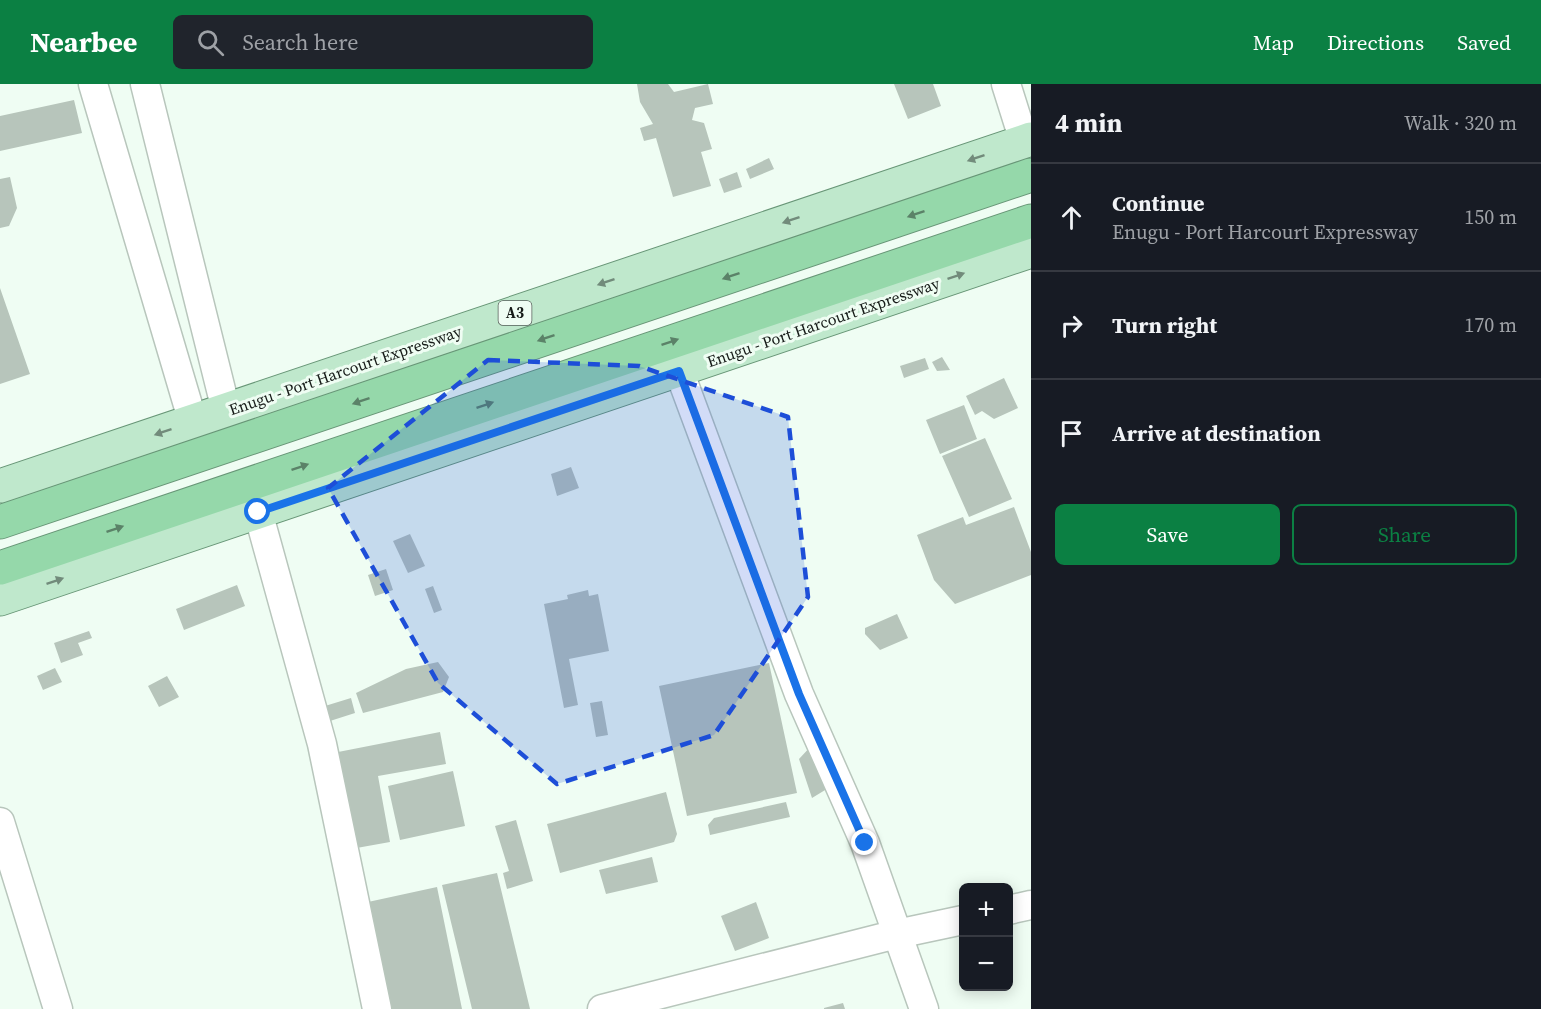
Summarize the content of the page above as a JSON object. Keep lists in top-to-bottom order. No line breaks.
{"streets":{"highway":["A3","Enugu - Port Harcourt Expressway"]},"page":{"header":"Nearbee","search":"Search here","nav":["Map","Directions","Saved"],"heading":["4 min","Walk · 320 m"],"list":[["Continue","Enugu - Port Harcourt Expressway","150 m"],["Turn right","170 m"],"Arrive at destination"],"buttons":["Save","Share"],"map_buttons":["+","−"]}}
